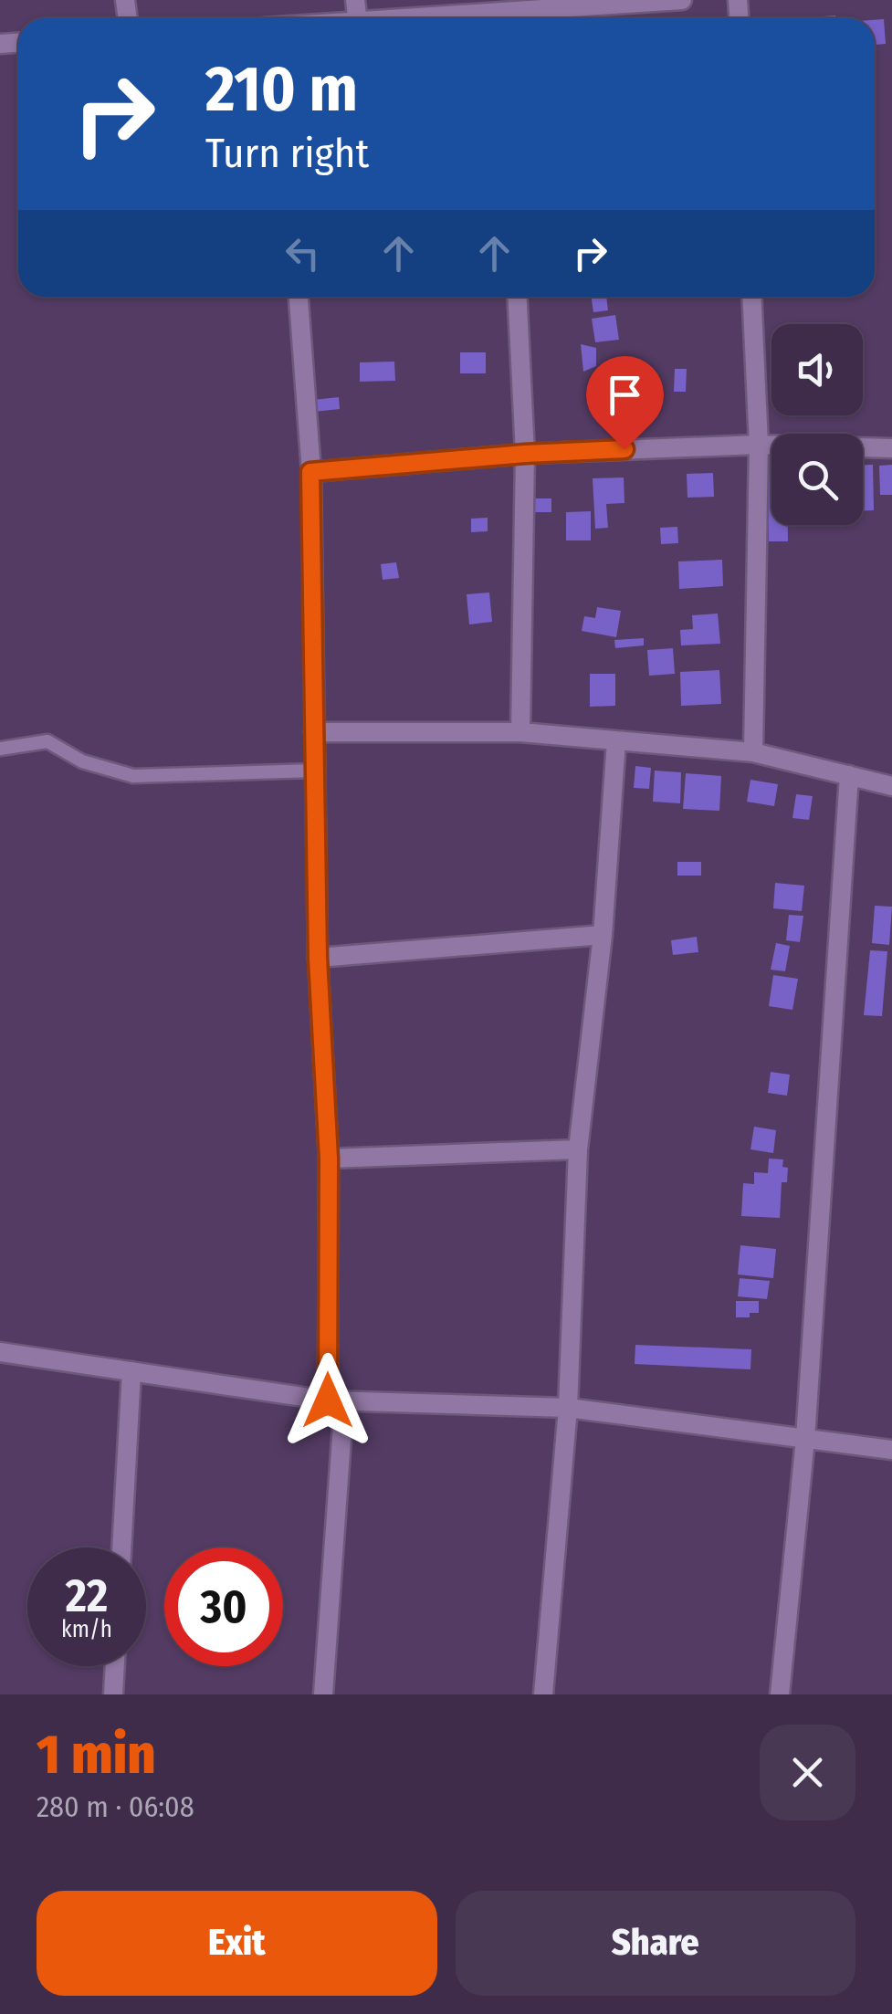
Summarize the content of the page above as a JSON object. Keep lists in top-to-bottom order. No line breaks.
{"page":{"turn":["210 m","Turn right"],"speed":"22 km/h","limit":"30","heading":["1 min","280 m · 06:08"],"buttons":["Exit","Share"]}}
